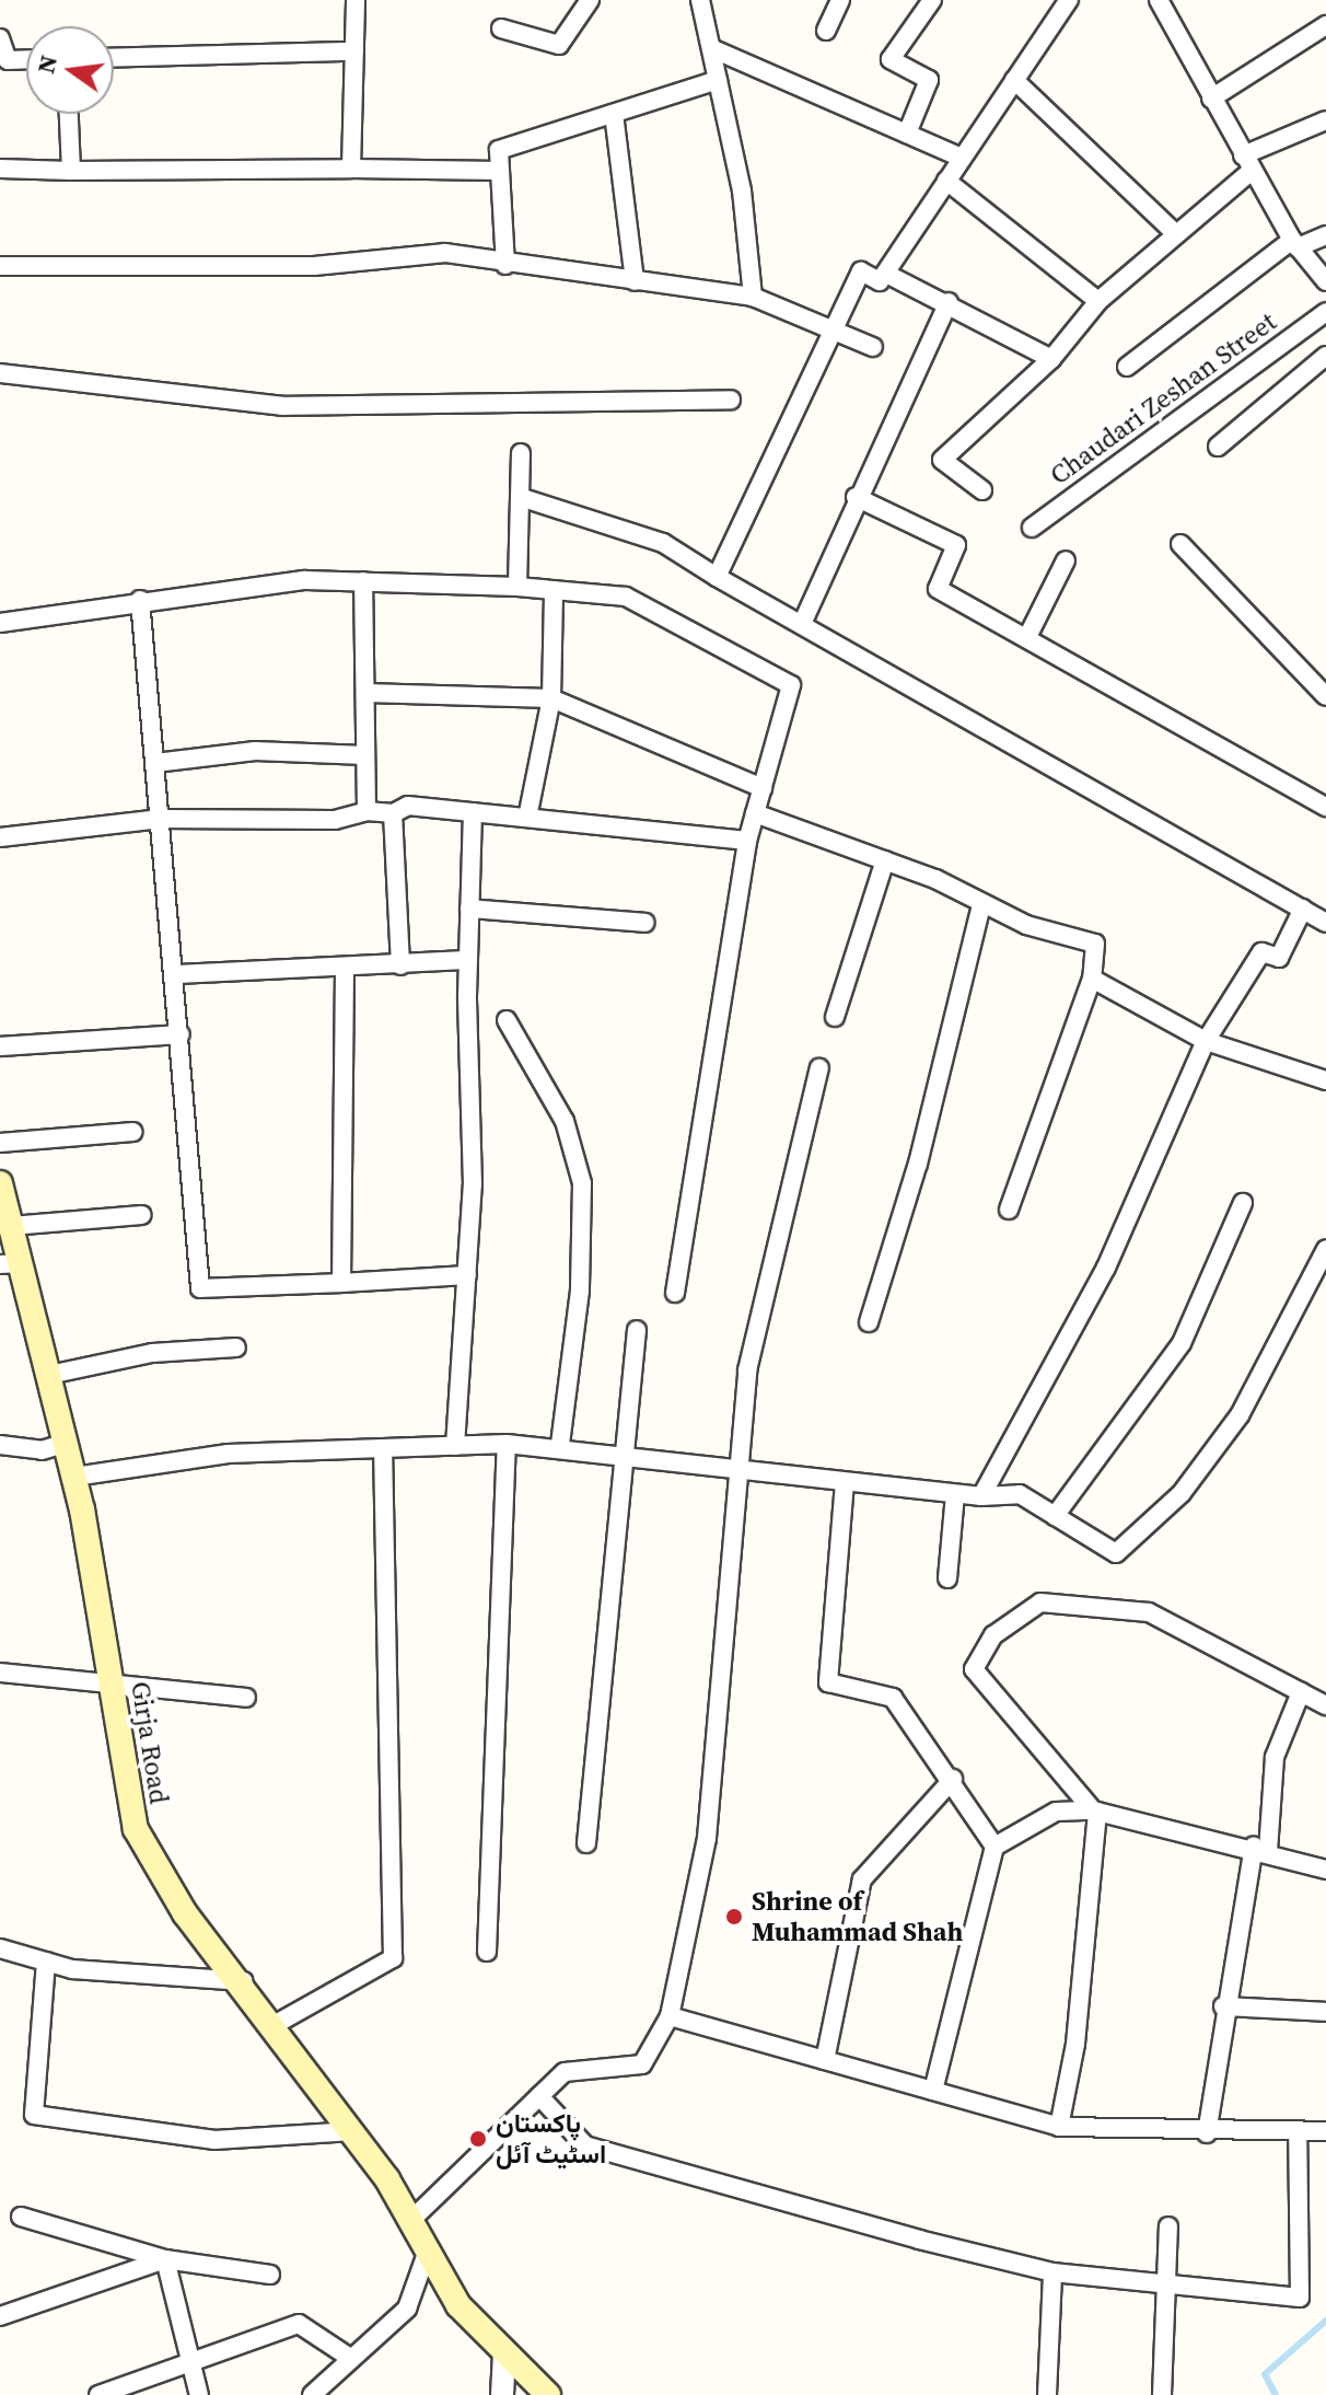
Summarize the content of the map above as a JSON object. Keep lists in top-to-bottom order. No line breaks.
{"streets":{"main road":["Girja Road"],"street":["Chaudari Zeshan Street"]},"places":["Shrine of Muhammad Shah","پاکستان اسٹیٹ آئل"],"north":"left"}
